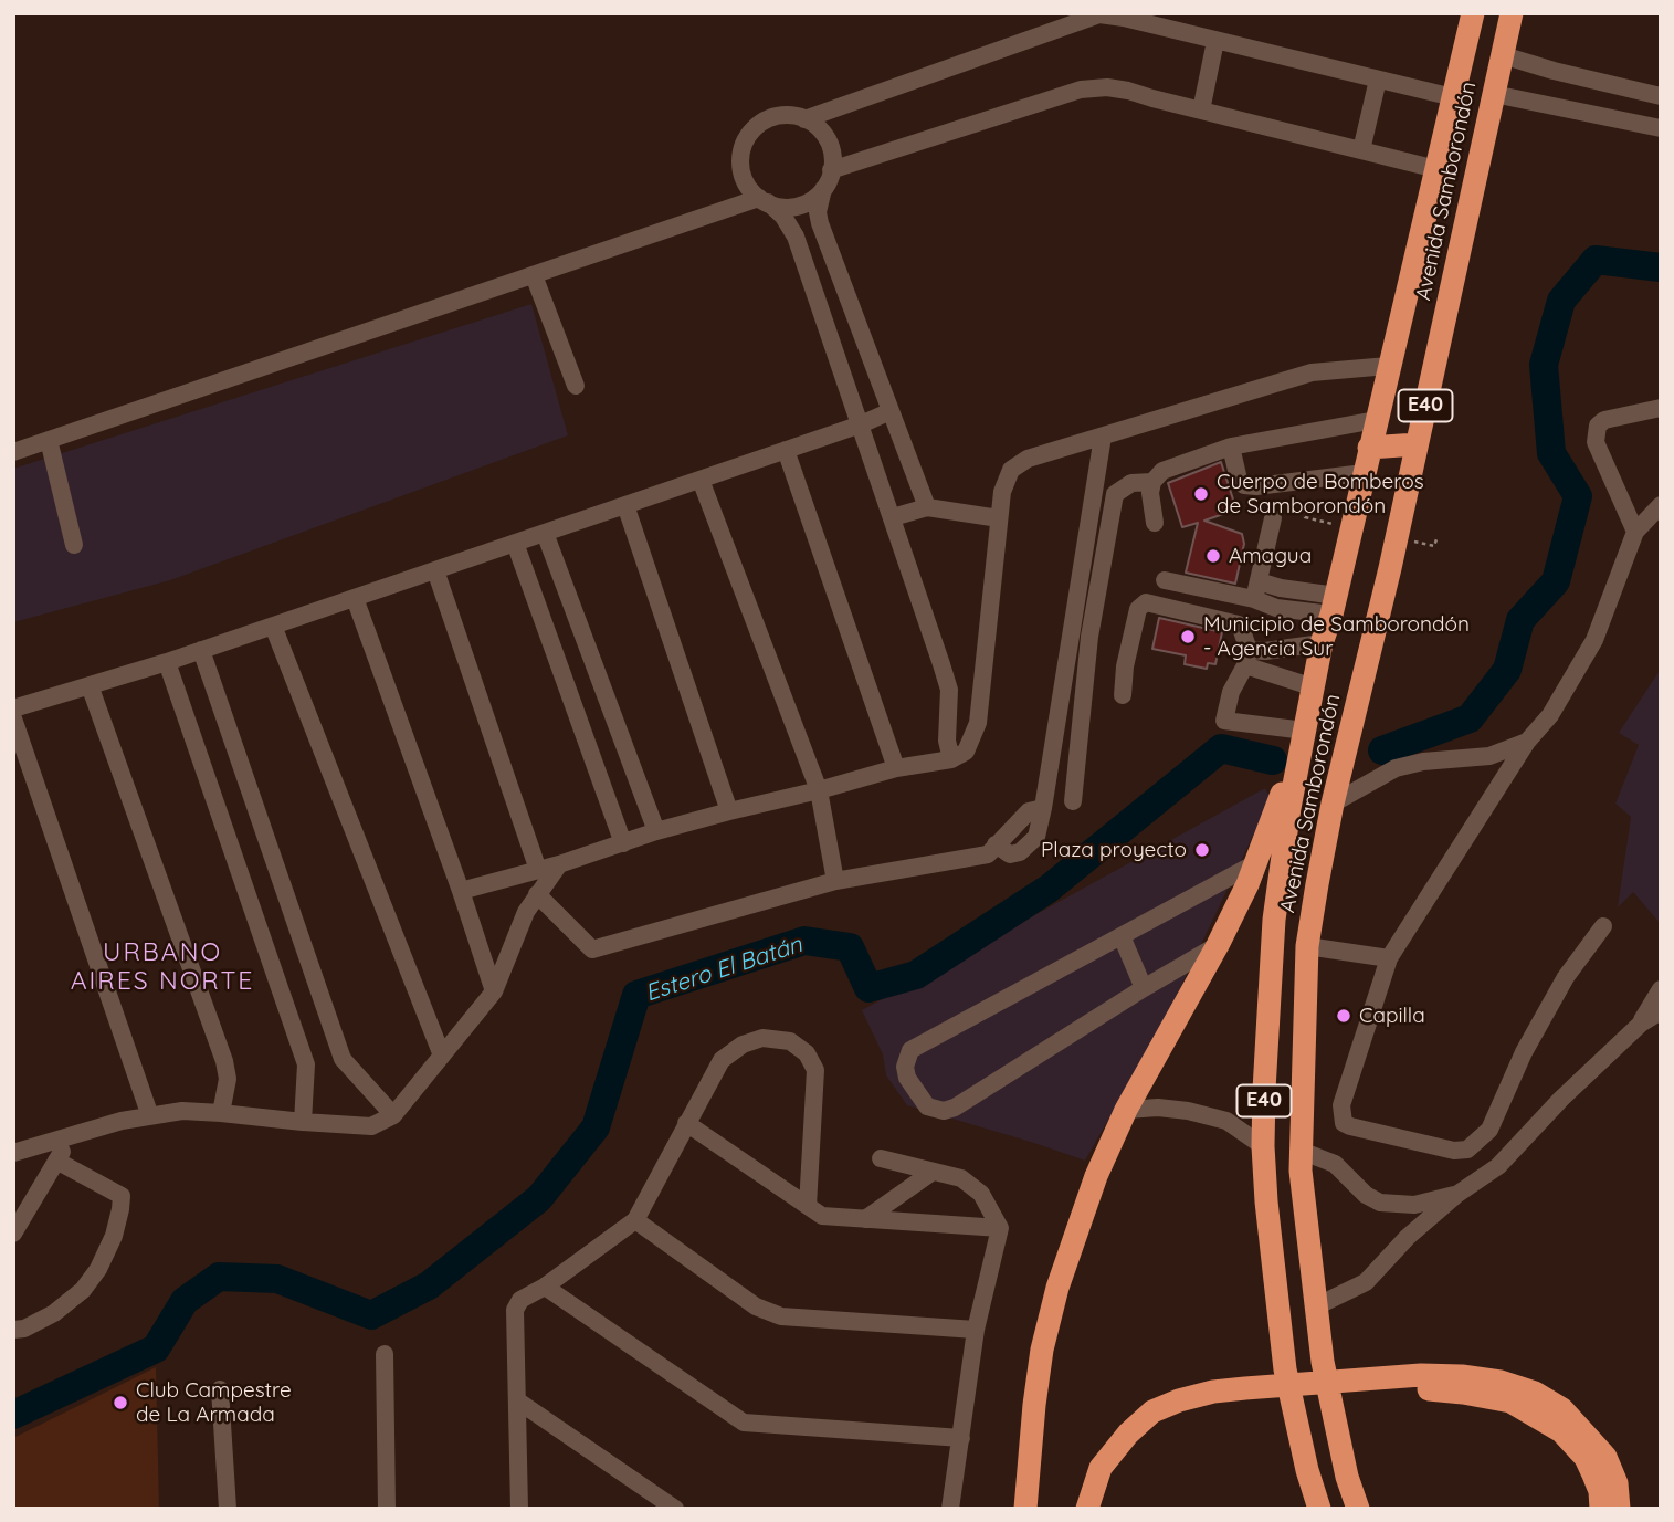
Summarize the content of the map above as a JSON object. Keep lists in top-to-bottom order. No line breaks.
{"streets":{"highway":["Avenida Samborondón","E40"]},"crossings":[["Avenida Samborondón","E40"]],"districts":["URBANO AIRES NORTE"],"water":["Estero El Batán"],"places":["Cuerpo de Bomberos de Samborondón","Amagua","Municipio de Samborondón - Agencia Sur","Plaza proyecto","Capilla","Club Campestre de La Armada"]}
